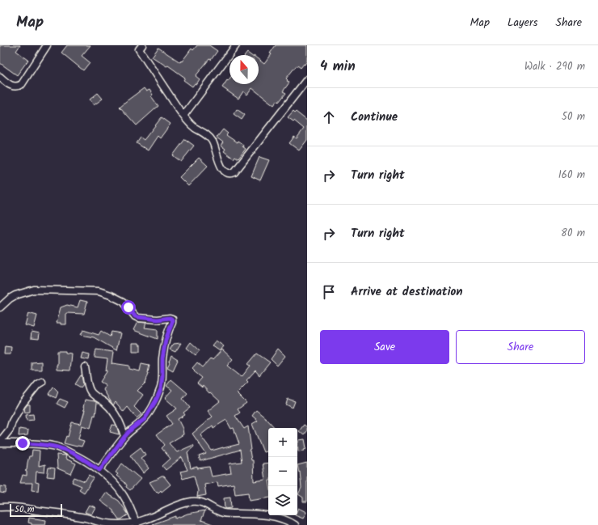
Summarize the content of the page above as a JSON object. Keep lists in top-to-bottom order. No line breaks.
{"scale_bar":"50 m","north":"top","page":{"header":"Map","nav":["Map","Layers","Share"],"heading":["4 min","Walk · 290 m"],"list":[["Continue","50 m"],["Turn right","160 m"],["Turn right","80 m"],"Arrive at destination"],"buttons":["Save","Share"],"map_buttons":["+","−"],"scale":"50 m"}}
